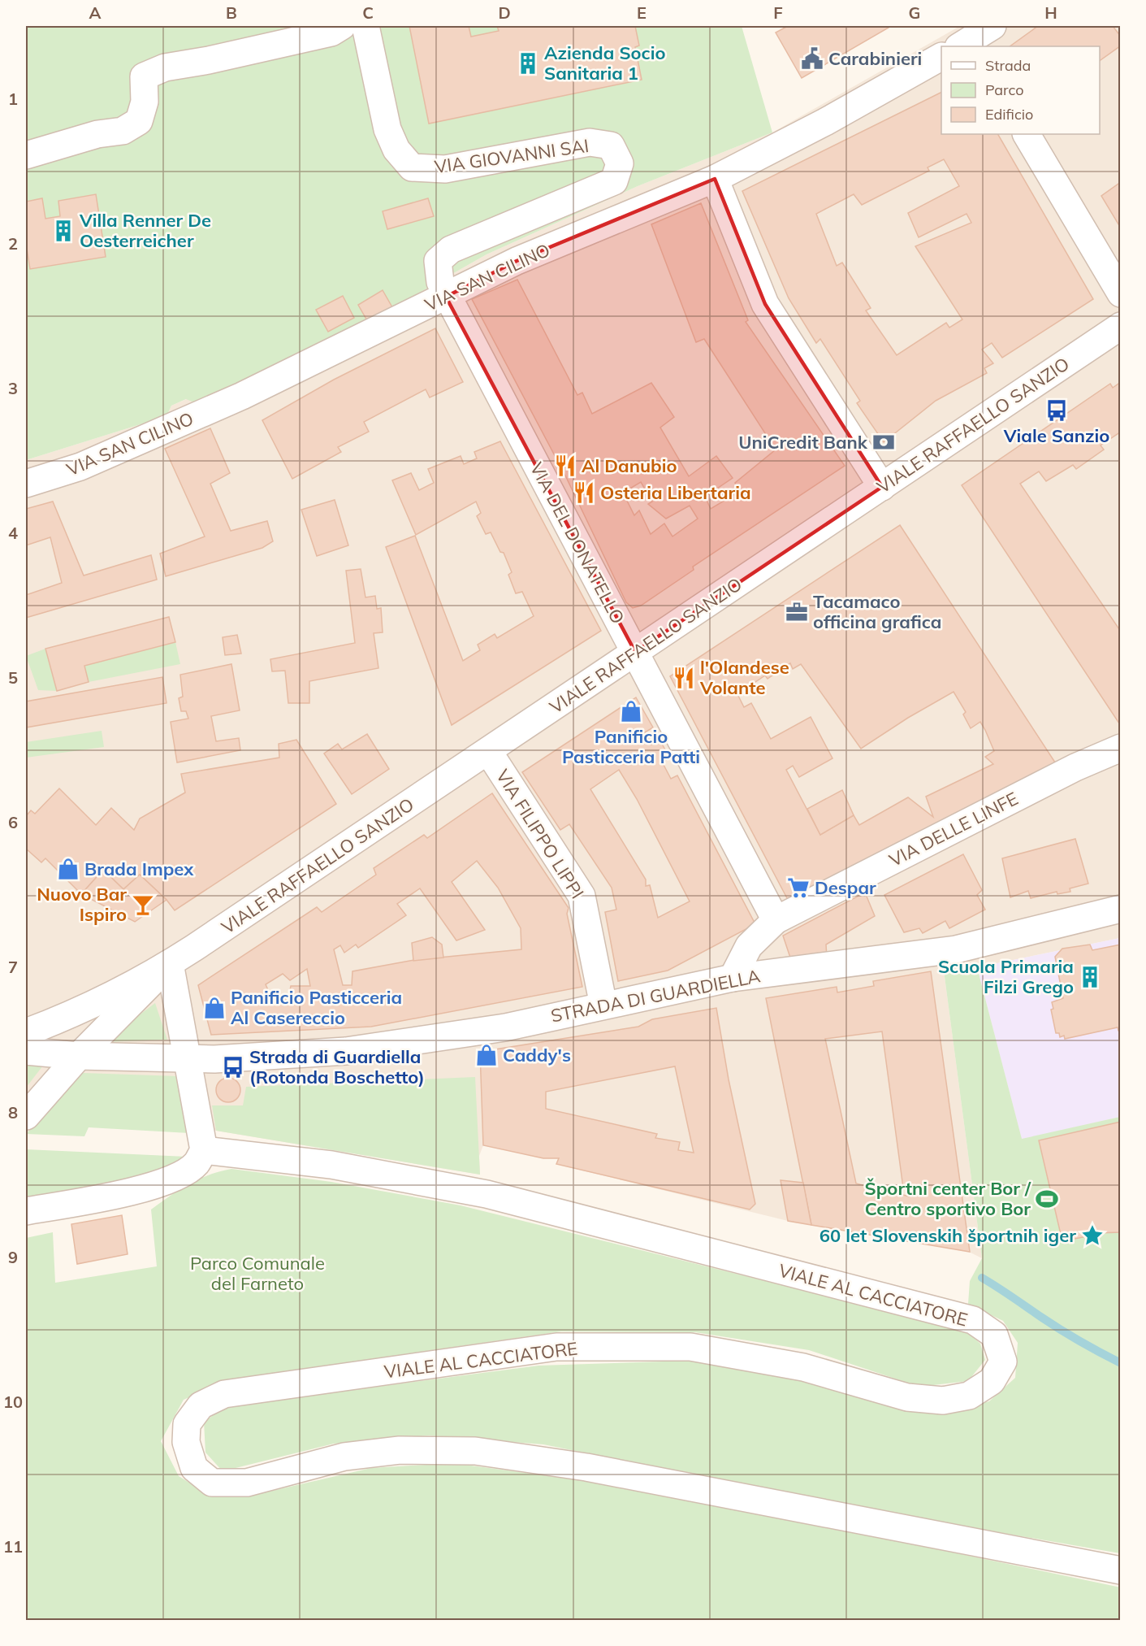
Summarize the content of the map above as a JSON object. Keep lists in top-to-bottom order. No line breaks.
{"streets":{"street":["VIA GIOVANNI SAI","VIA SAN CILINO","VIALE RAFFAELLO SANZIO","VIA DEL DONATELLO","VIA DELLE LINFE","VIA FILIPPO LIPPI","STRADA DI GUARDIELLA","VIALE AL CACCIATORE"]},"crossings":[["VIA GIOVANNI SAI","VIA SAN CILINO"],["VIA GIOVANNI SAI","VIA DEL DONATELLO"],["VIA SAN CILINO","VIA DEL DONATELLO"],["VIALE RAFFAELLO SANZIO","VIA DEL DONATELLO"],["VIALE RAFFAELLO SANZIO","VIA FILIPPO LIPPI"],["VIA DEL DONATELLO","VIA DELLE LINFE"],["VIA DELLE LINFE","STRADA DI GUARDIELLA"],["VIA FILIPPO LIPPI","STRADA DI GUARDIELLA"]],"parks":["Parco Comunale del Farneto"],"places":{"public building":["Carabinieri"],"building":["Azienda Socio Sanitaria 1","Villa Renner De Oesterreicher","Scuola Primaria Filzi Grego"],"bus stop":["Viale Sanzio","Strada di Guardiella (Rotonda Boschetto)"],"bank":["UniCredit Bank"],"restaurant":["Al Danubio","Osteria Libertaria","l'Olandese Volante"],"office":["Tacamaco officina grafica"],"shop":["Panificio Pasticceria Patti","Brada Impex","Panificio Pasticceria Al Casereccio","Caddy's"],"supermarket":["Despar"],"bar":["Nuovo Bar Ispiro"],"sports":["Športni center Bor / Centro sportivo Bor"],"place":["60 let Slovenskih športnih iger"]},"legend":["Strada","Parco","Edificio"],"grid":{"columns":["A","B","C","D","E","F","G","H"],"rows":["1","2","3","4","5","6","7","8","9","10","11"]}}
